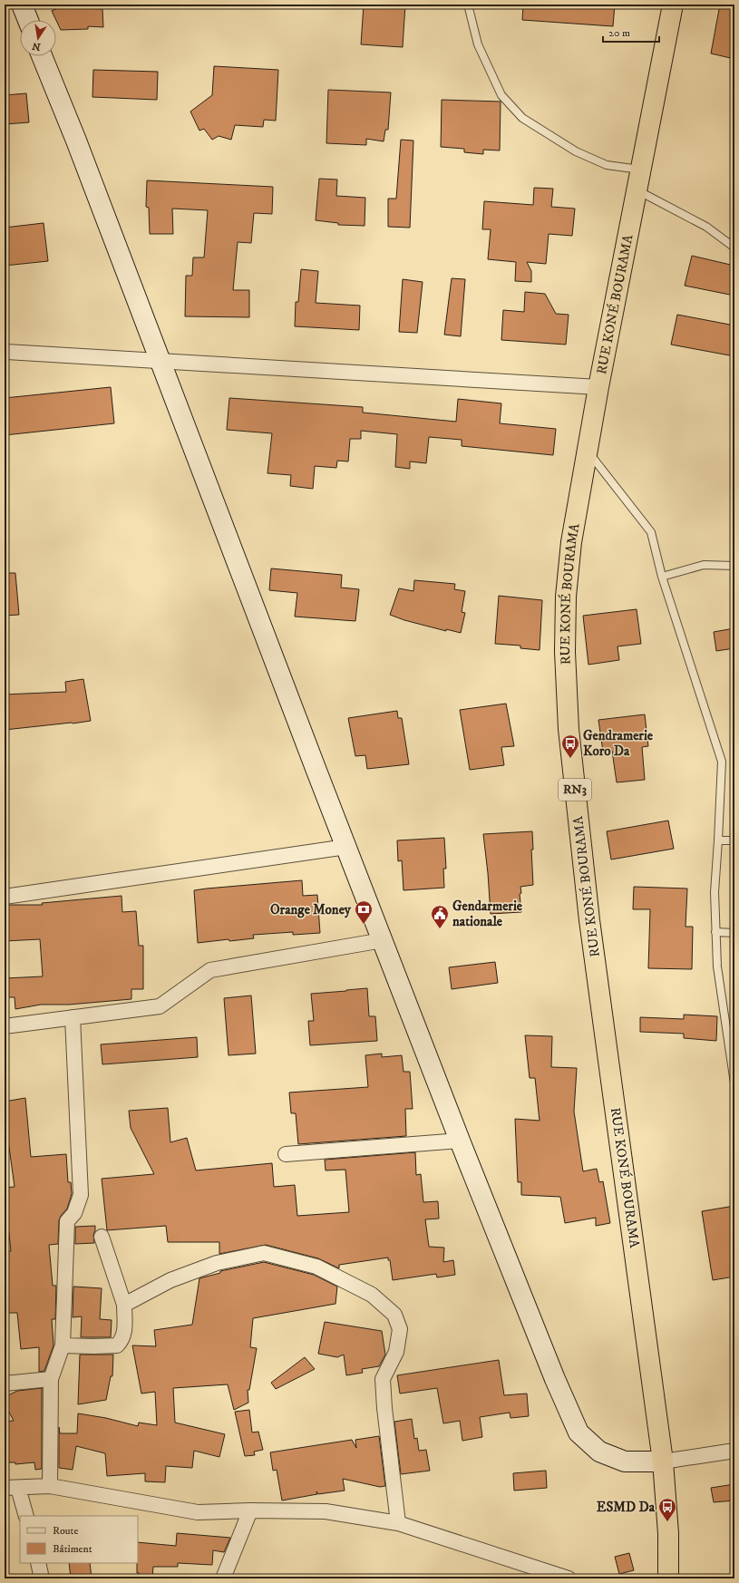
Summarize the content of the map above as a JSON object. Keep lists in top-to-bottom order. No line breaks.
{"streets":{"highway":["RUE KONÉ BOURAMA","RN3"]},"places":{"bus stop":["Gendramerie Koro Da","ESMD Da"],"bank":["Orange Money"],"public building":["Gendarmerie nationale"]},"legend":["Route","Bâtiment"],"scale_bar":"20 m","north":"bottom"}
